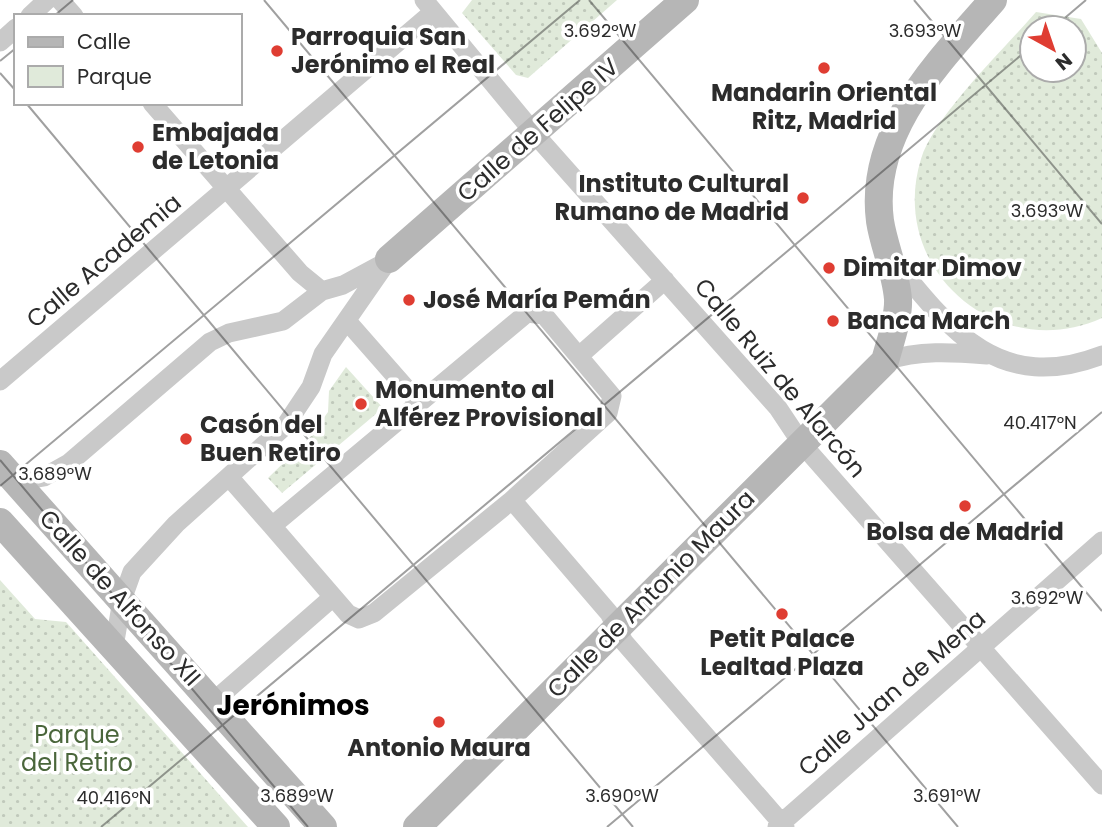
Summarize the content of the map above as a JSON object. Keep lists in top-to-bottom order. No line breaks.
{"streets":{"street":["Calle de Felipe IV","Calle Academia","Calle Ruiz de Alarcón","Calle de Antonio Maura","Calle de Alfonso XII","Calle Juan de Mena"]},"crossings":[["Calle de Felipe IV","Calle Ruiz de Alarcón"],["Calle de Felipe IV","Calle de Alfonso XII"],["Calle Academia","Calle Ruiz de Alarcón"],["Calle Ruiz de Alarcón","Calle de Antonio Maura"],["Calle Ruiz de Alarcón","Calle Juan de Mena"]],"districts":["Jerónimos"],"parks":["Parque del Retiro"],"places":["Parroquia San Jerónimo el Real","Mandarin Oriental Ritz, Madrid","Embajada de Letonia","Instituto Cultural Rumano de Madrid","Dimitar Dimov","José María Pemán","Banca March","Monumento al Alférez Provisional","Casón del Buen Retiro","Bolsa de Madrid","Petit Palace Lealtad Plaza","Antonio Maura"],"legend":["Calle","Parque"],"north":"bottom right","coordinates":["3.692°W","3.693°W","40.417°N","3.689°W","3.690°W","3.691°W","40.416°N"]}
